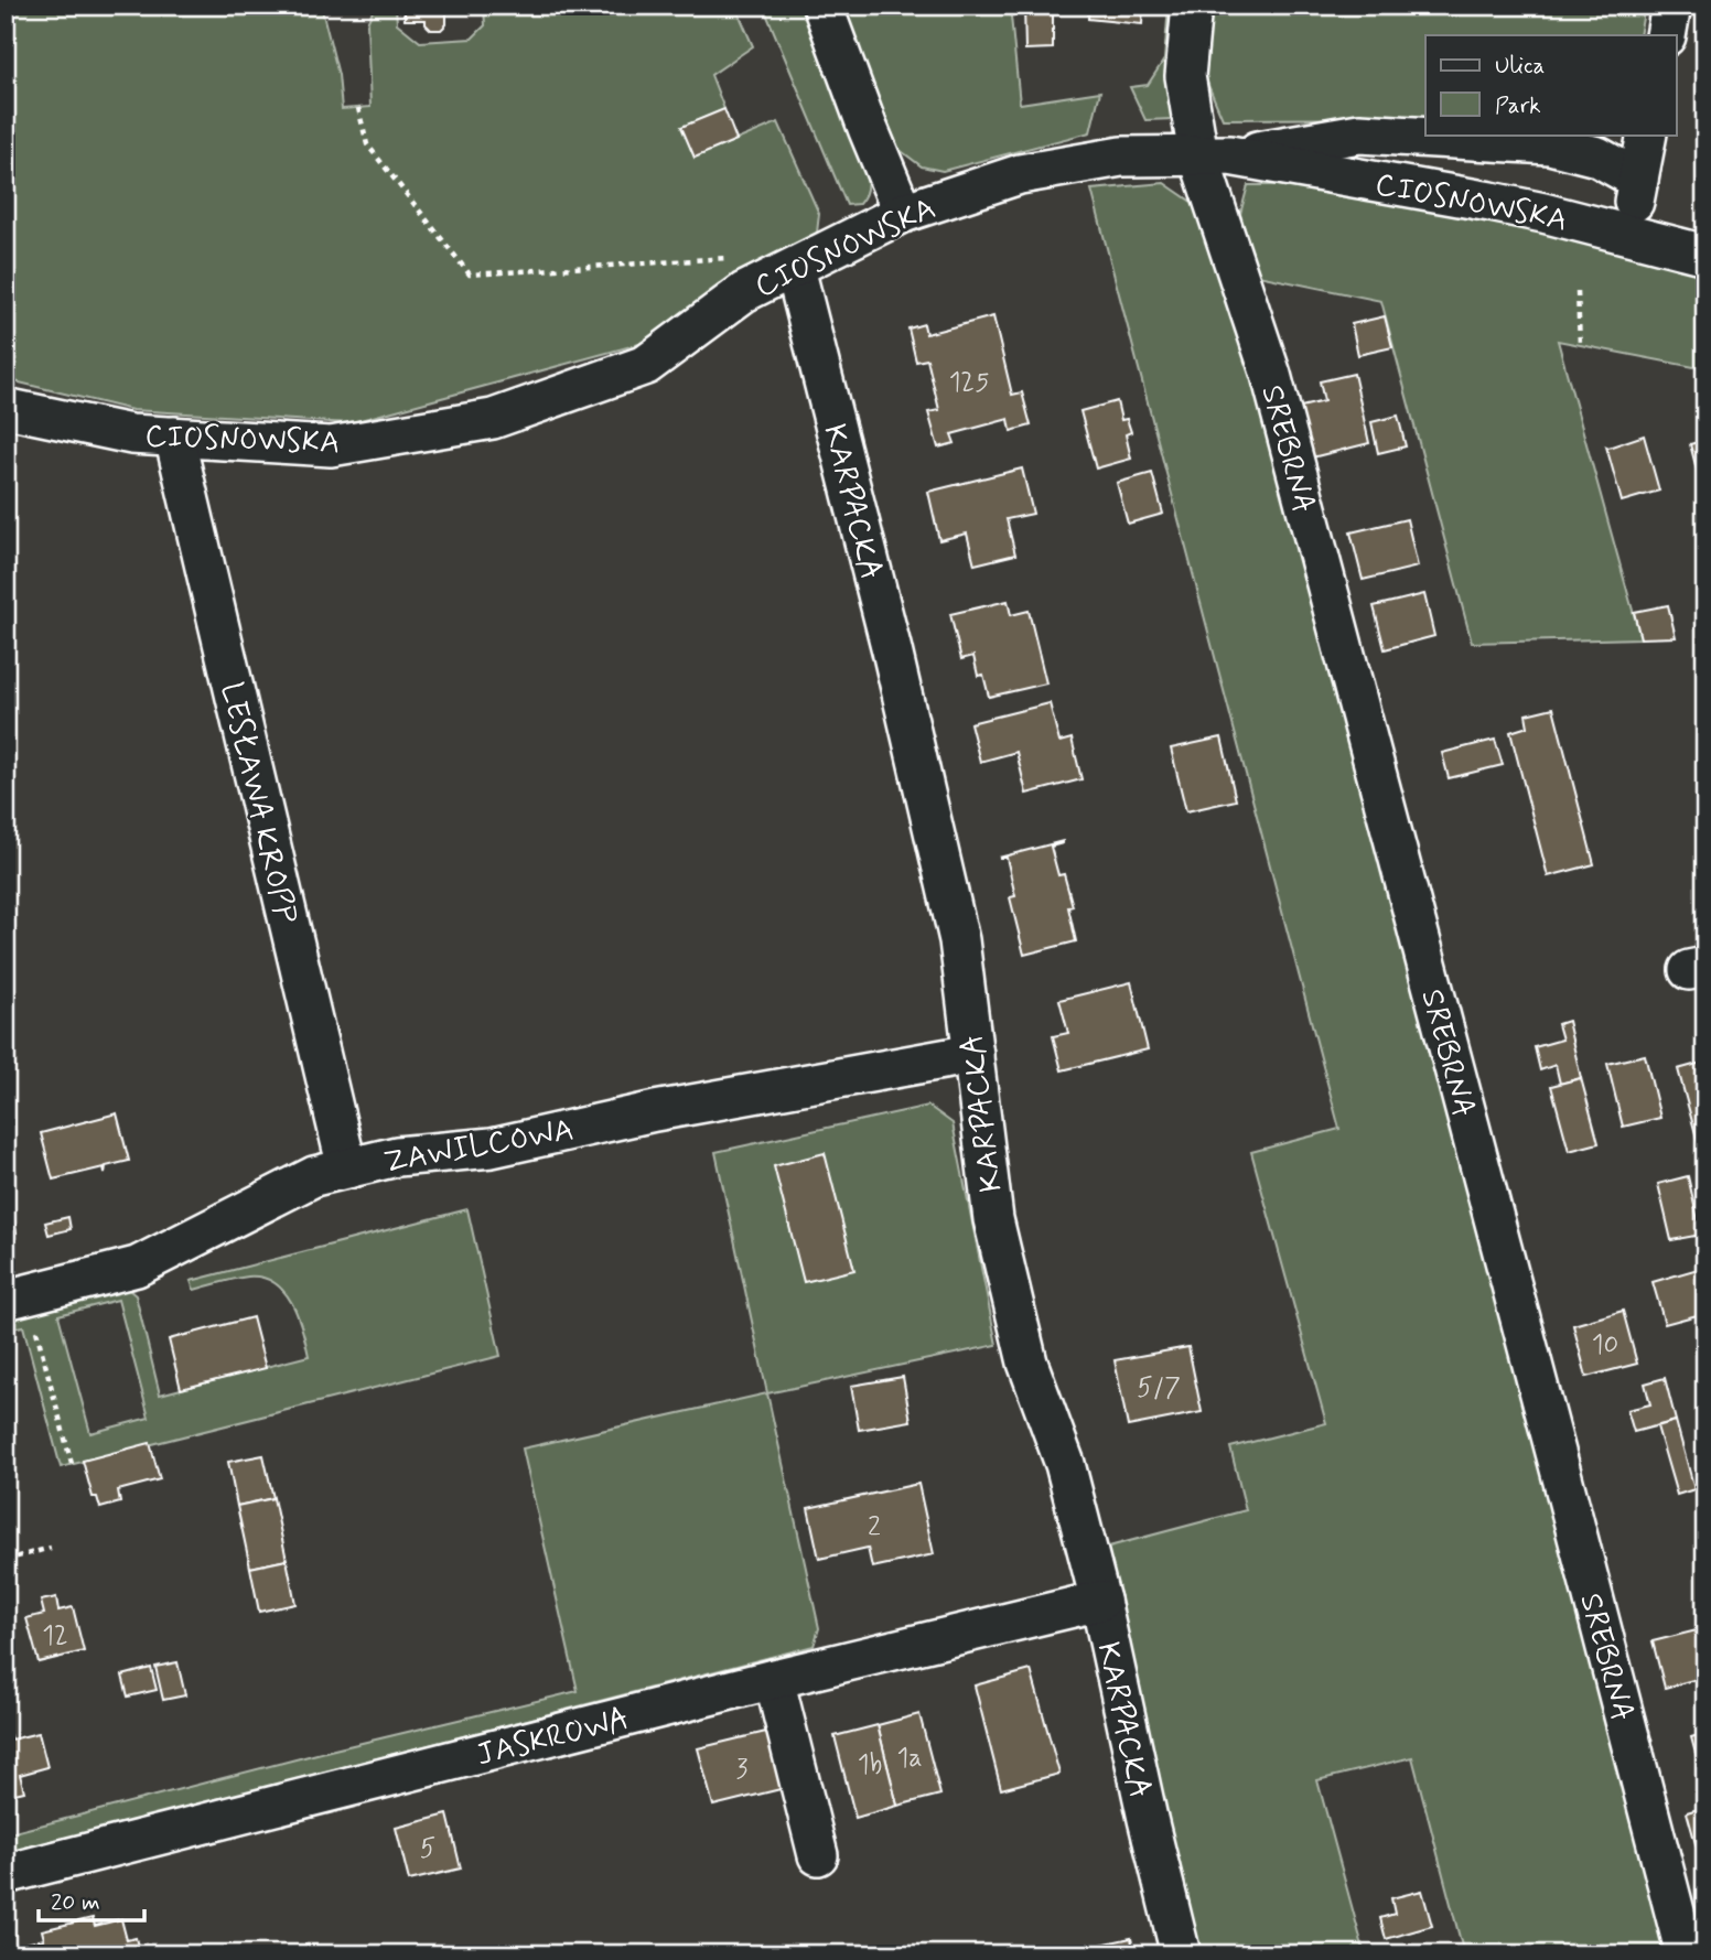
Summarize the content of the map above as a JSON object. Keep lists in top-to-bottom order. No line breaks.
{"streets":{"street":["CIOSNOWSKA","SREBRNA","KARPACKA","LESŁAWA KROPP","ZAWILCOWA","JASKROWA"]},"crossings":[["CIOSNOWSKA","SREBRNA"],["CIOSNOWSKA","KARPACKA"],["CIOSNOWSKA","LESŁAWA KROPP"],["KARPACKA","ZAWILCOWA"],["KARPACKA","JASKROWA"],["LESŁAWA KROPP","ZAWILCOWA"]],"house_numbers":["125","10","5/7","2","12","1a","1b","3","5"],"legend":["Ulica","Park"],"scale_bar":"20 m"}
